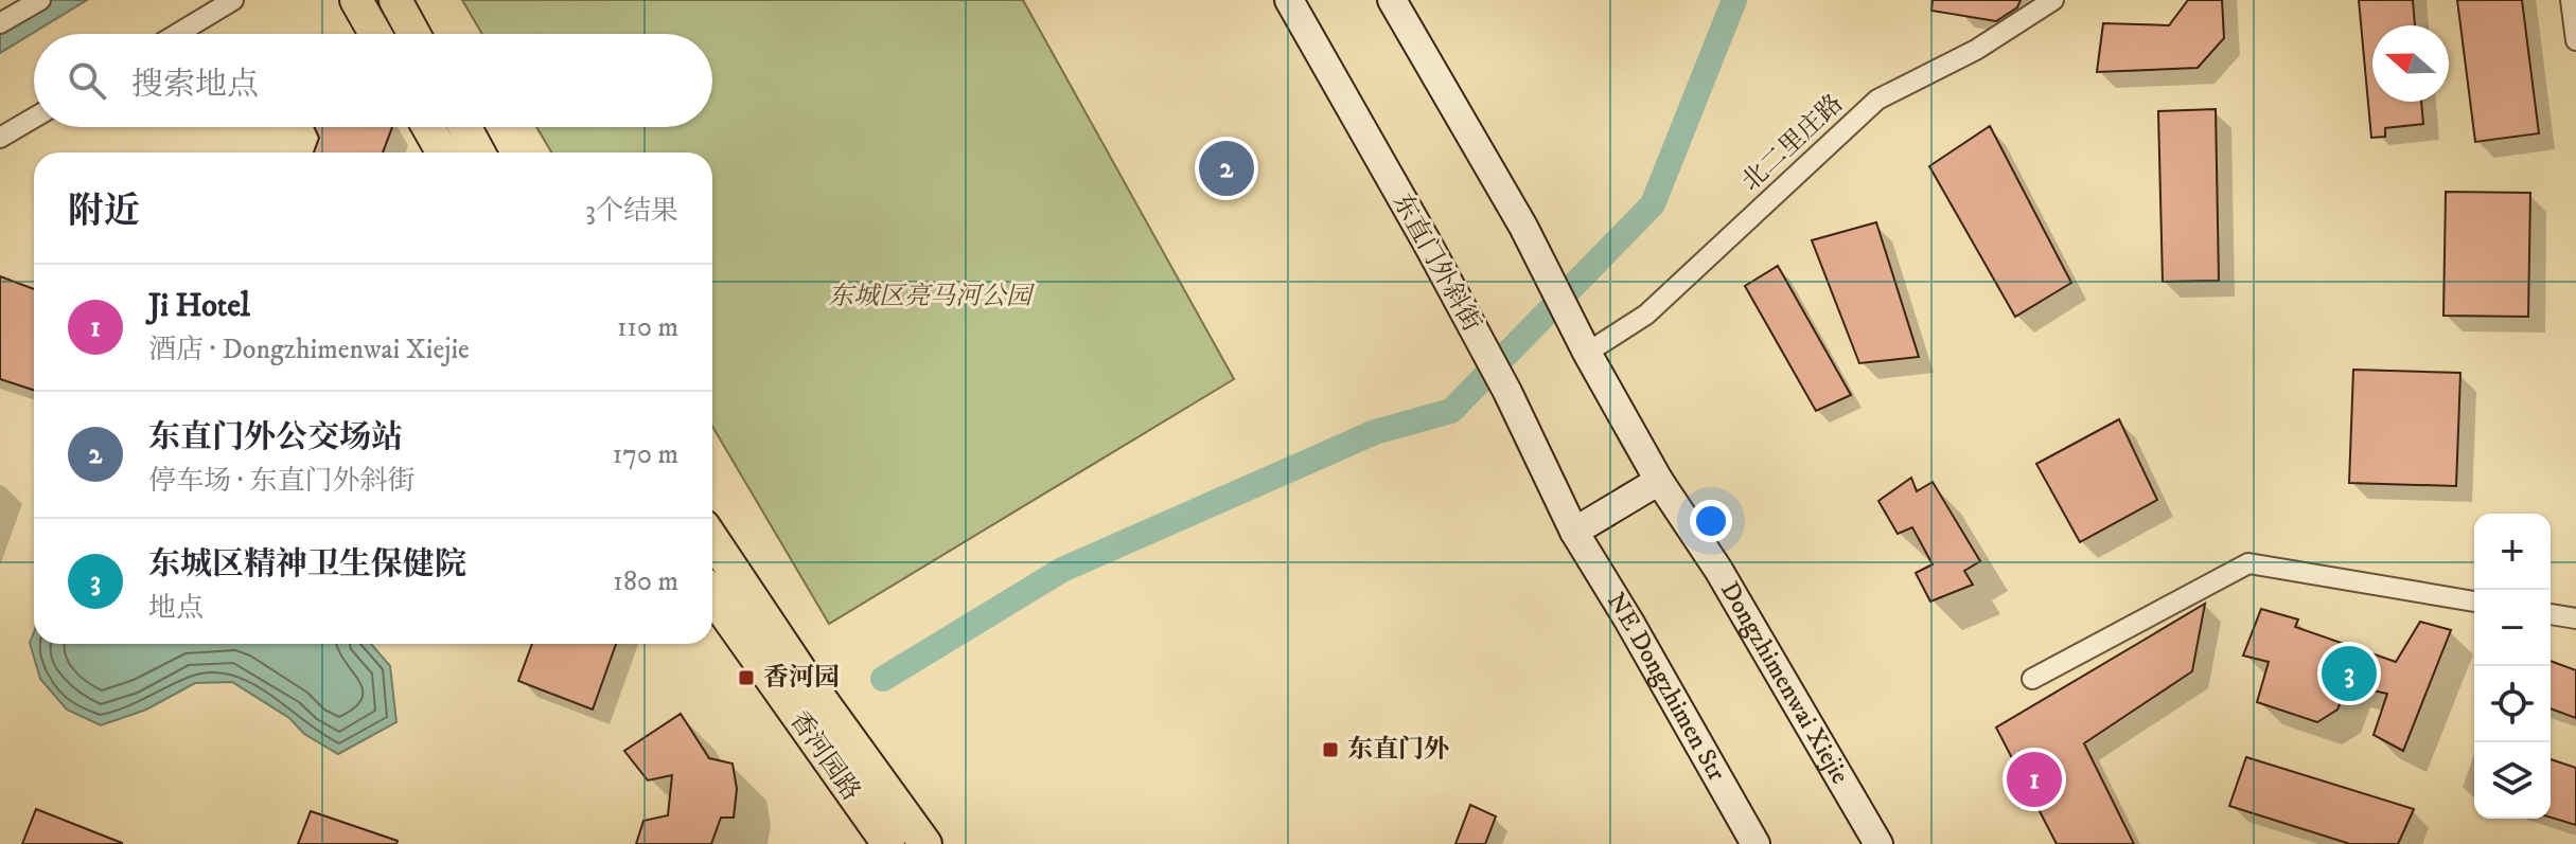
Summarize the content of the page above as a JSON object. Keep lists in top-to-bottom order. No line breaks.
{"streets":{"highway":["香河园路"],"main road":["东直门外斜街","Dongzhimenwai Xiejie","NE Dongzhimen Str"],"street":["北二里庄路"]},"crossings":[["东直门外斜街","NE Dongzhimen Str"]],"parks":["东城区亮马河公园"],"places":{"transit":["香河园","东直门外"]},"north":"left","page":{"search":"搜索地点","pins":["2","3","1"],"heading":["附近","3个结果"],"list":[{"mark":"1","name":"Ji Hotel","note":"酒店 · Dongzhimenwai Xiejie","value":"110 m"},{"mark":"2","name":"东直门外公交场站","note":"停车场 · 东直门外斜街","value":"170 m"},{"mark":"3","name":"东城区精神卫生保健院","note":"地点","value":"180 m"}],"map_buttons":["+","−"]}}
